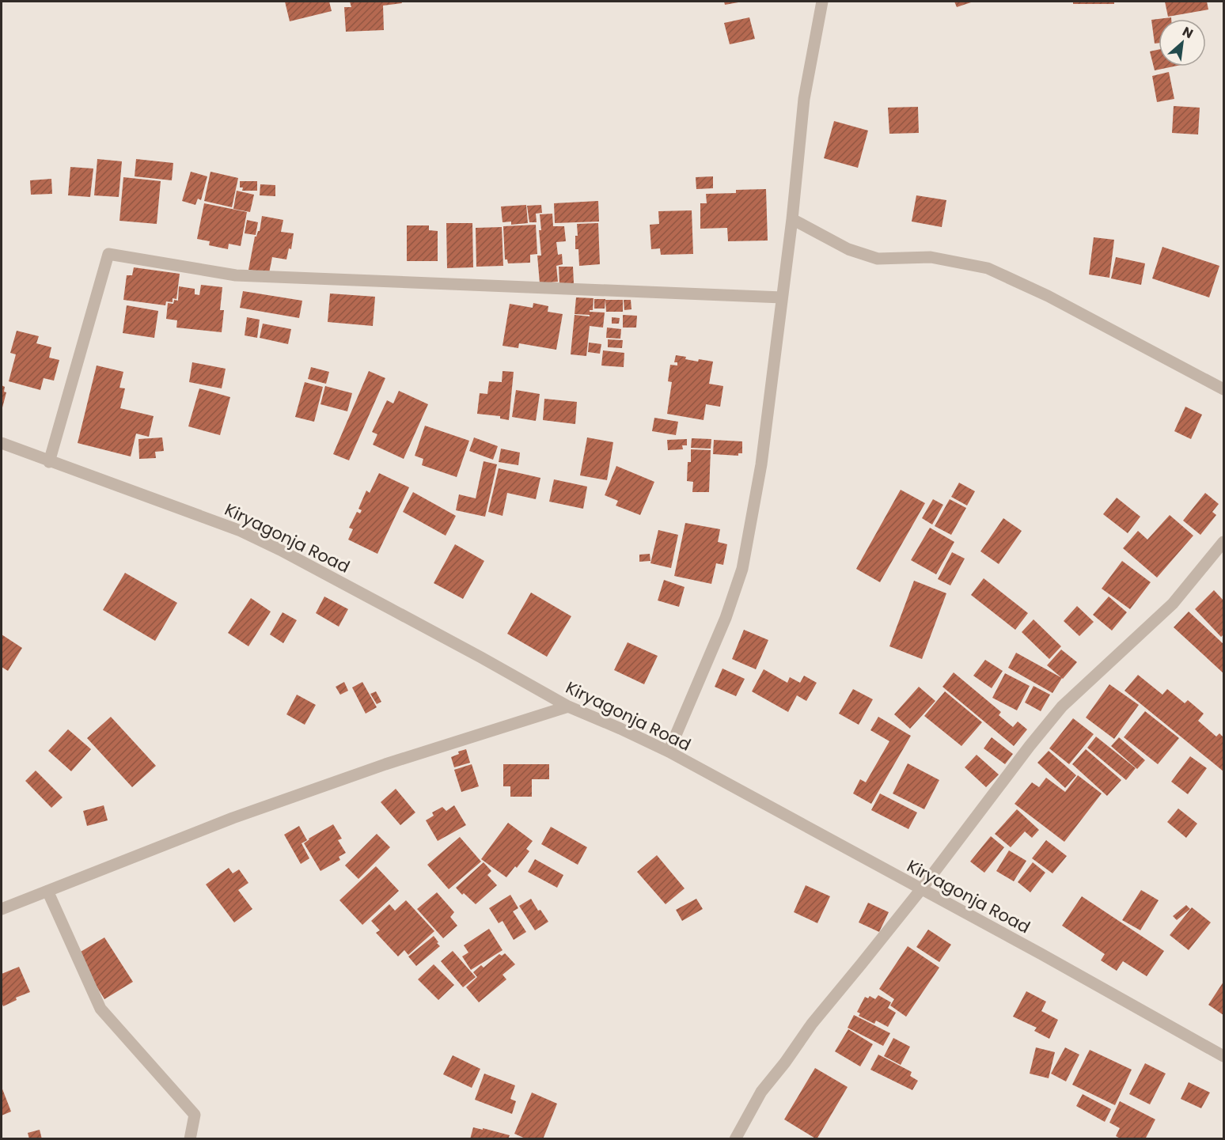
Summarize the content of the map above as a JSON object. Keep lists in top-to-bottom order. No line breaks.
{"streets":{"street":["Kiryagonja Road"]},"north":"top right"}
